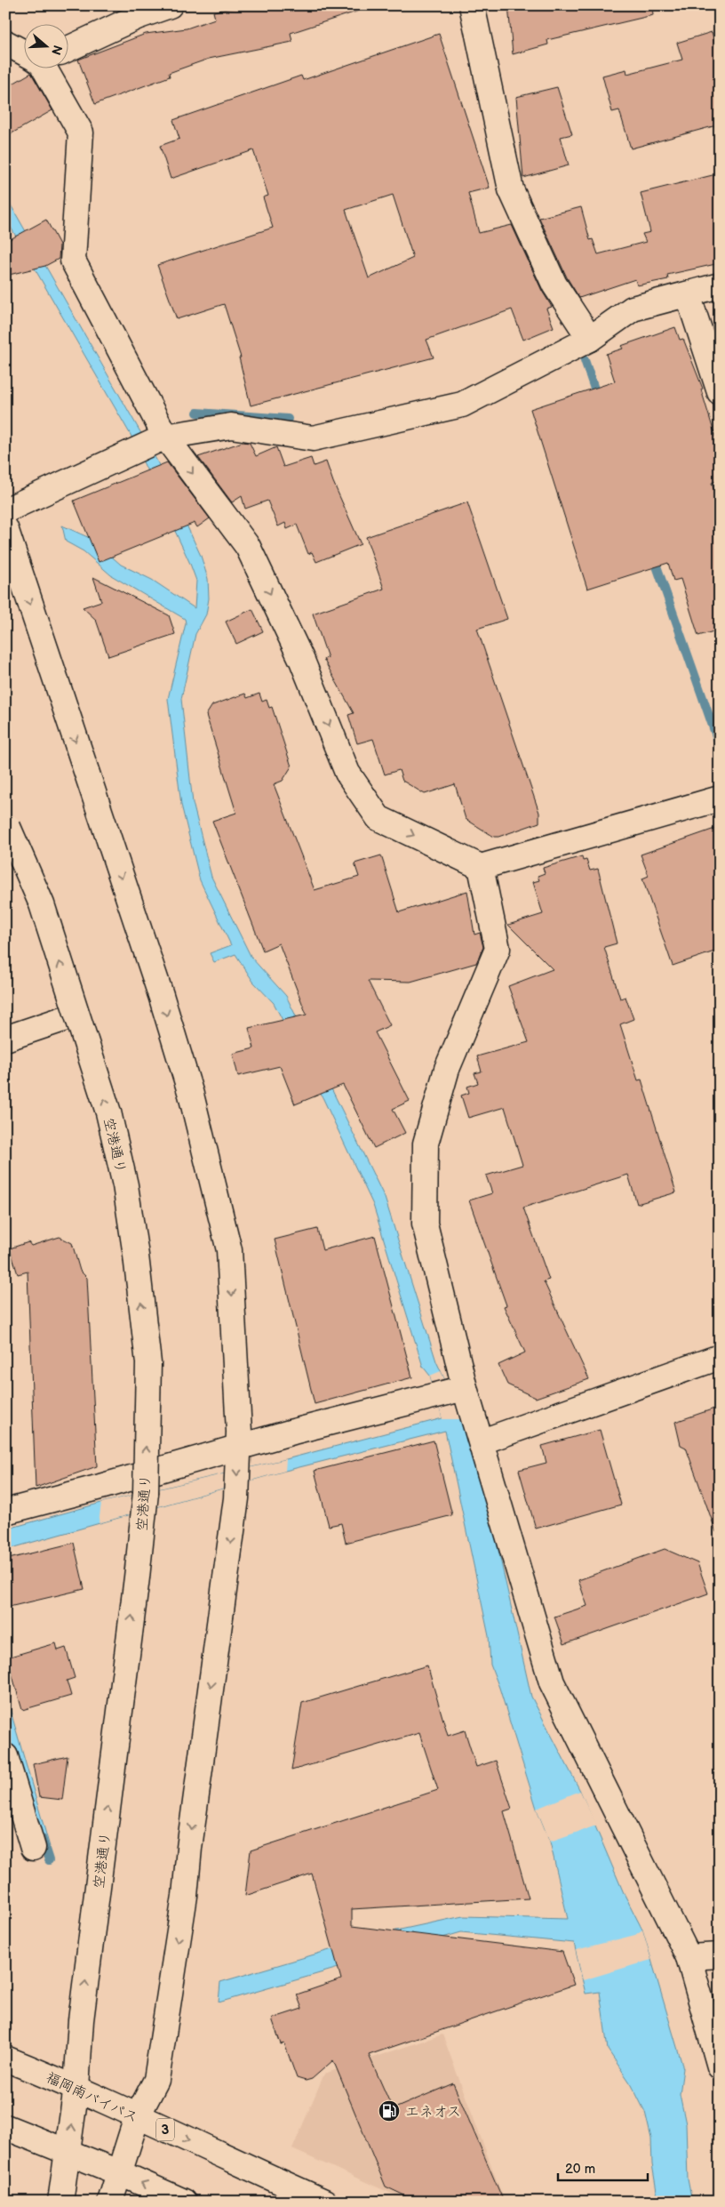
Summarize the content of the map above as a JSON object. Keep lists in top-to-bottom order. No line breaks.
{"streets":{"main road":["空港通り","福岡南バイパス","3"]},"crossings":[["空港通り","福岡南バイパス"]],"places":{"fuel station":["エネオス"]},"scale_bar":"20 m","north":"right"}
